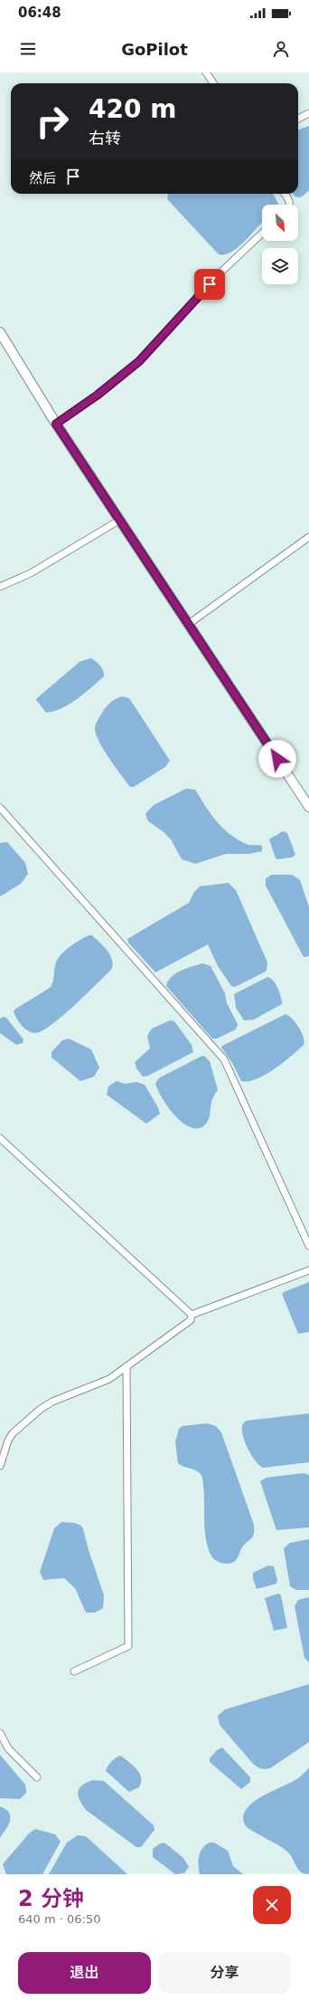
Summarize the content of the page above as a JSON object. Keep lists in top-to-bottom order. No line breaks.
{"north":"bottom right","page":{"status":"06:48","header":"GoPilot","turn":["420 m","右转"],"then":"然后","heading":["2 分钟","640 m · 06:50"],"buttons":["退出","分享"]}}
